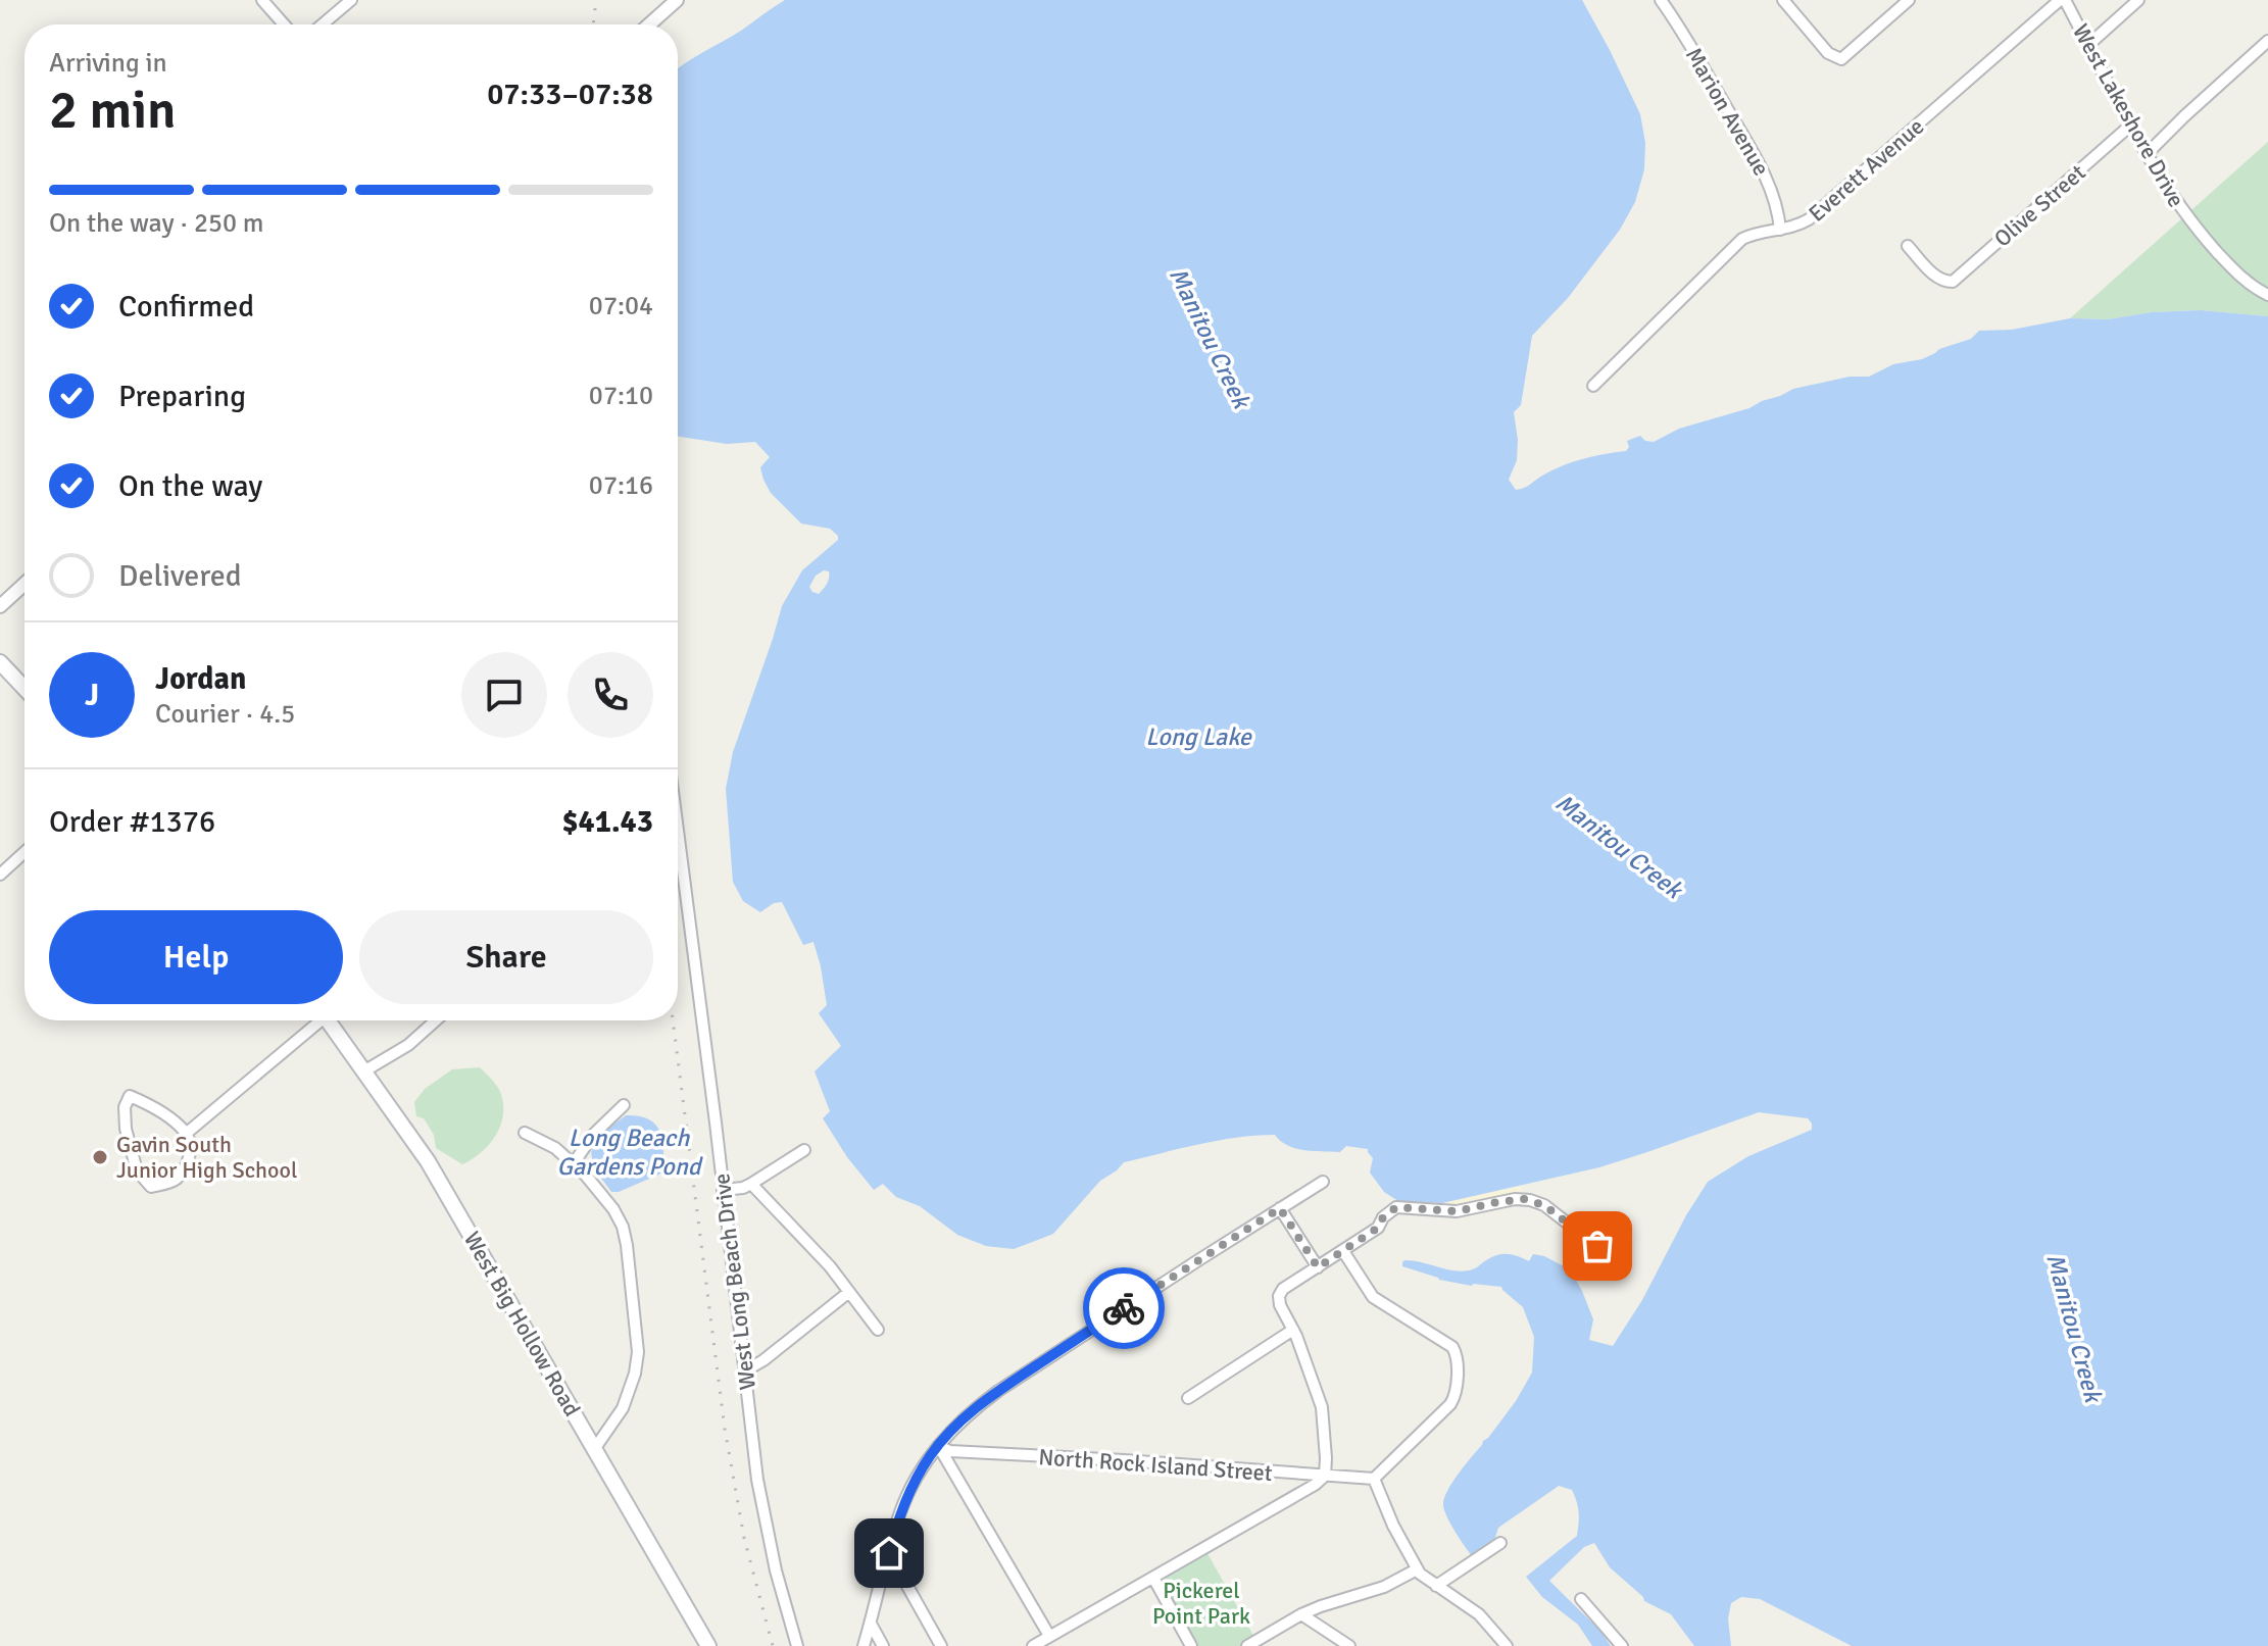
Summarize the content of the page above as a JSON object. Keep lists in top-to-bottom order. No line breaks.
{"streets":{"main road":["West Big Hollow Road"],"street":["Marion Avenue","West Lakeshore Drive","Everett Avenue","Olive Street","West Long Beach Drive","North Rock Island Street"]},"crossings":[["Marion Avenue","Everett Avenue"],["West Lakeshore Drive","Everett Avenue"],["West Lakeshore Drive","Olive Street"]],"water":["Manitou Creek","Long Lake","Long Beach Gardens Pond"],"parks":["Pickerel Point Park"],"places":["Gavin South Junior High School"],"page":{"heading":["2 min","Arriving in","07:33–07:38"],"panel":["Jordan","Courier · 4.5","Order #1376","$41.43"],"bar":"On the way · 250 m","list":[["Confirmed","07:04"],["Preparing","07:10"],["On the way","07:16"],"Delivered"],"round":"J","buttons":["Help","Share"]}}
